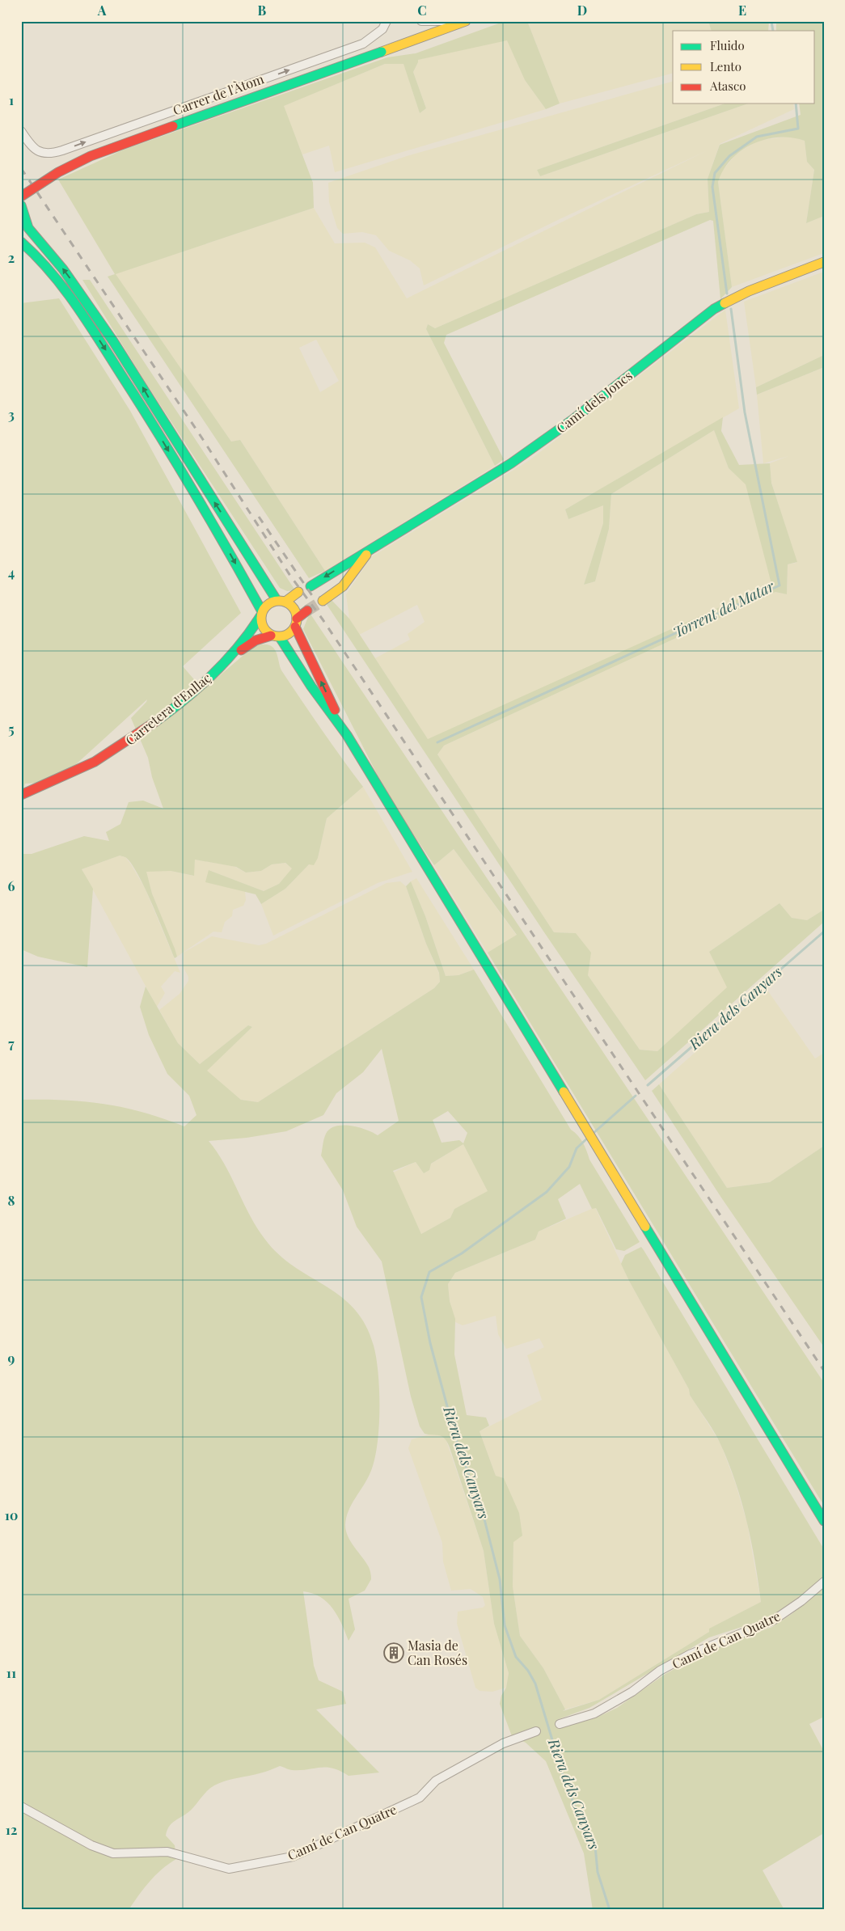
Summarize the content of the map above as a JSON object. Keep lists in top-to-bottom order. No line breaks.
{"streets":{"street":["Carrer de l'Àtom","Camí dels Joncs","Carretera d'Enllaç","Camí de Can Quatre"]},"water":["Torrent del Matar","Riera dels Canyars"],"places":{"building":["Masia de Can Rosés"]},"legend":["Fluido","Lento","Atasco"],"grid":{"columns":["A","B","C","D","E"],"rows":["1","2","3","4","5","6","7","8","9","10","11","12"]}}
